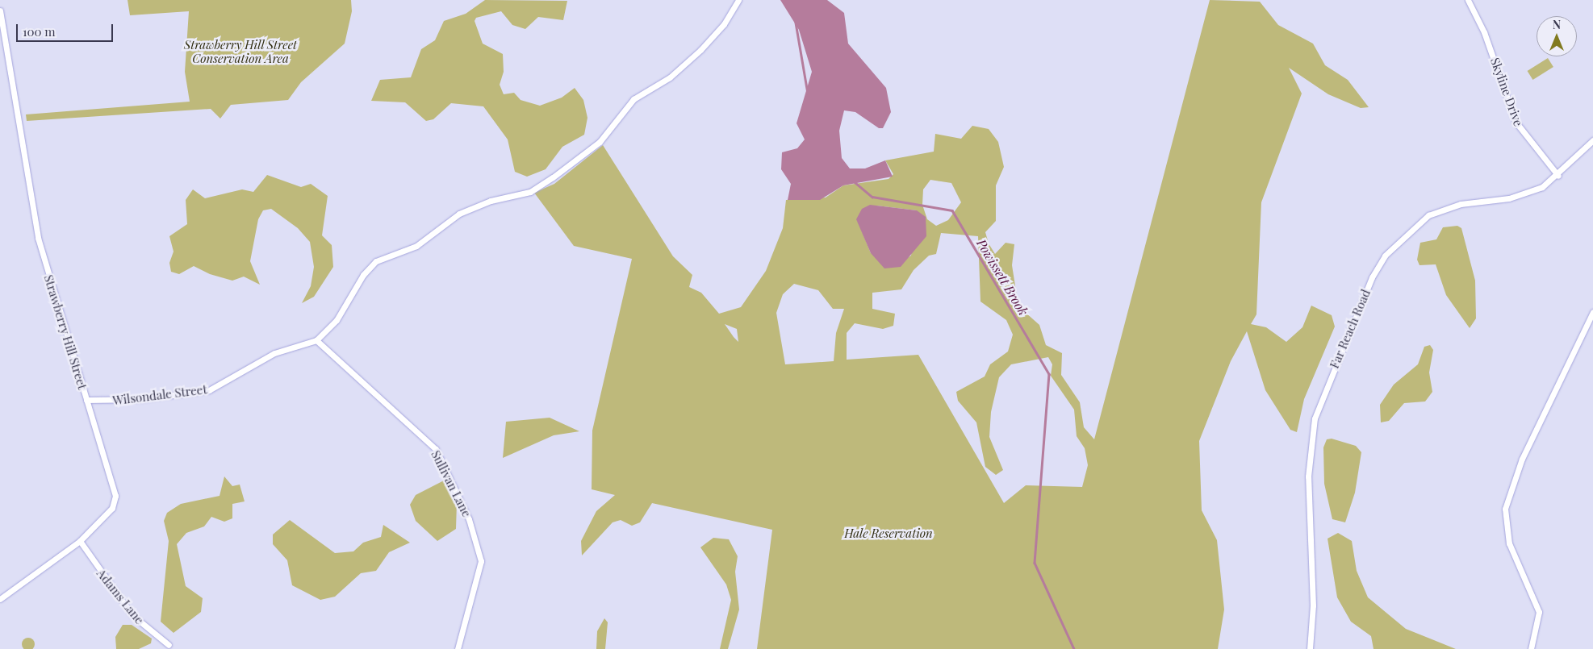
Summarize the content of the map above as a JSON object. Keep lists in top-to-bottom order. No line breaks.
{"streets":{"street":["Skyline Drive","Far Reach Road","Strawberry Hill Street","Wilsondale Street","Sullivan Lane","Adams Lane"]},"crossings":[["Skyline Drive","Far Reach Road"],["Strawberry Hill Street","Wilsondale Street"],["Strawberry Hill Street","Adams Lane"],["Wilsondale Street","Sullivan Lane"]],"water":["Powissett Brook"],"parks":["Strawberry Hill Street Conservation Area","Hale Reservation"],"scale_bar":"100 m","north":"top"}
